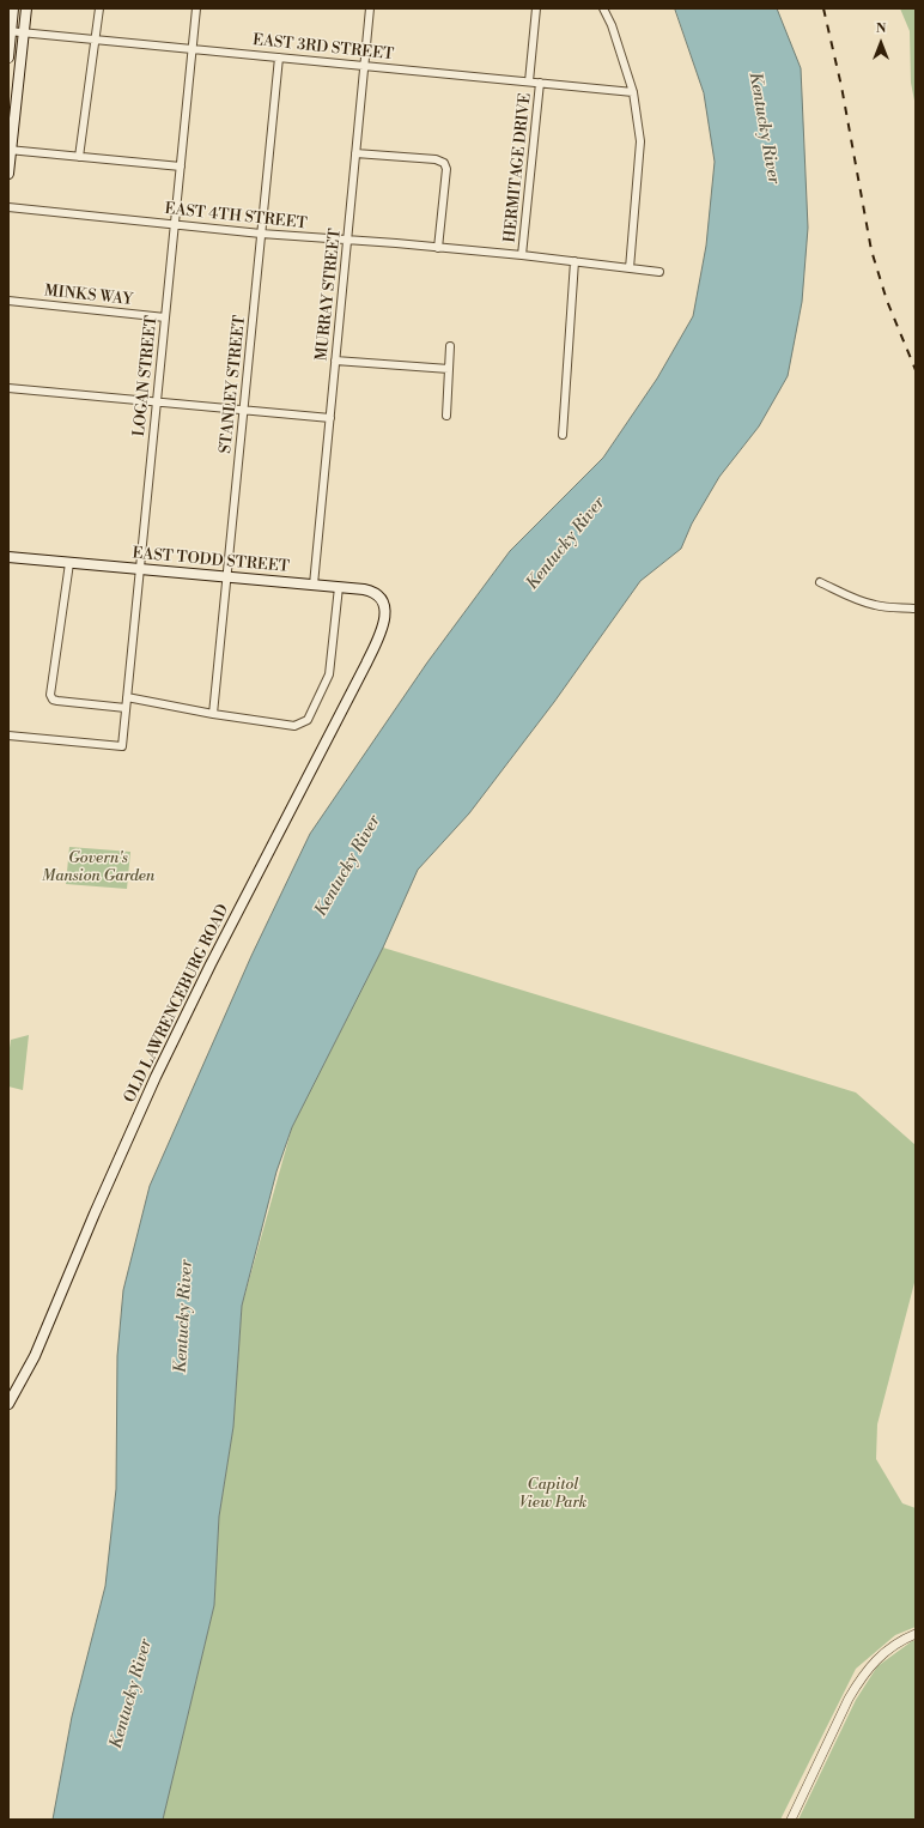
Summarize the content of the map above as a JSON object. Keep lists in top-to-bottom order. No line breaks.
{"streets":{"main road":["EAST TODD STREET","OLD LAWRENCEBURG ROAD"],"street":["EAST 3RD STREET","HERMITAGE DRIVE","EAST 4TH STREET","MURRAY STREET","MINKS WAY","LOGAN STREET","STANLEY STREET"]},"crossings":[["EAST 3RD STREET","HERMITAGE DRIVE"],["EAST 3RD STREET","MURRAY STREET"],["EAST 3RD STREET","LOGAN STREET"],["EAST 3RD STREET","STANLEY STREET"],["HERMITAGE DRIVE","EAST 4TH STREET"],["EAST 4TH STREET","MURRAY STREET"],["EAST 4TH STREET","LOGAN STREET"],["EAST 4TH STREET","STANLEY STREET"],["MURRAY STREET","EAST TODD STREET"],["MINKS WAY","LOGAN STREET"],["LOGAN STREET","EAST TODD STREET"],["STANLEY STREET","EAST TODD STREET"],["EAST TODD STREET","OLD LAWRENCEBURG ROAD"]],"water":["Kentucky River"],"parks":["Govern's Mansion Garden","Capitol View Park"],"north":"top"}
